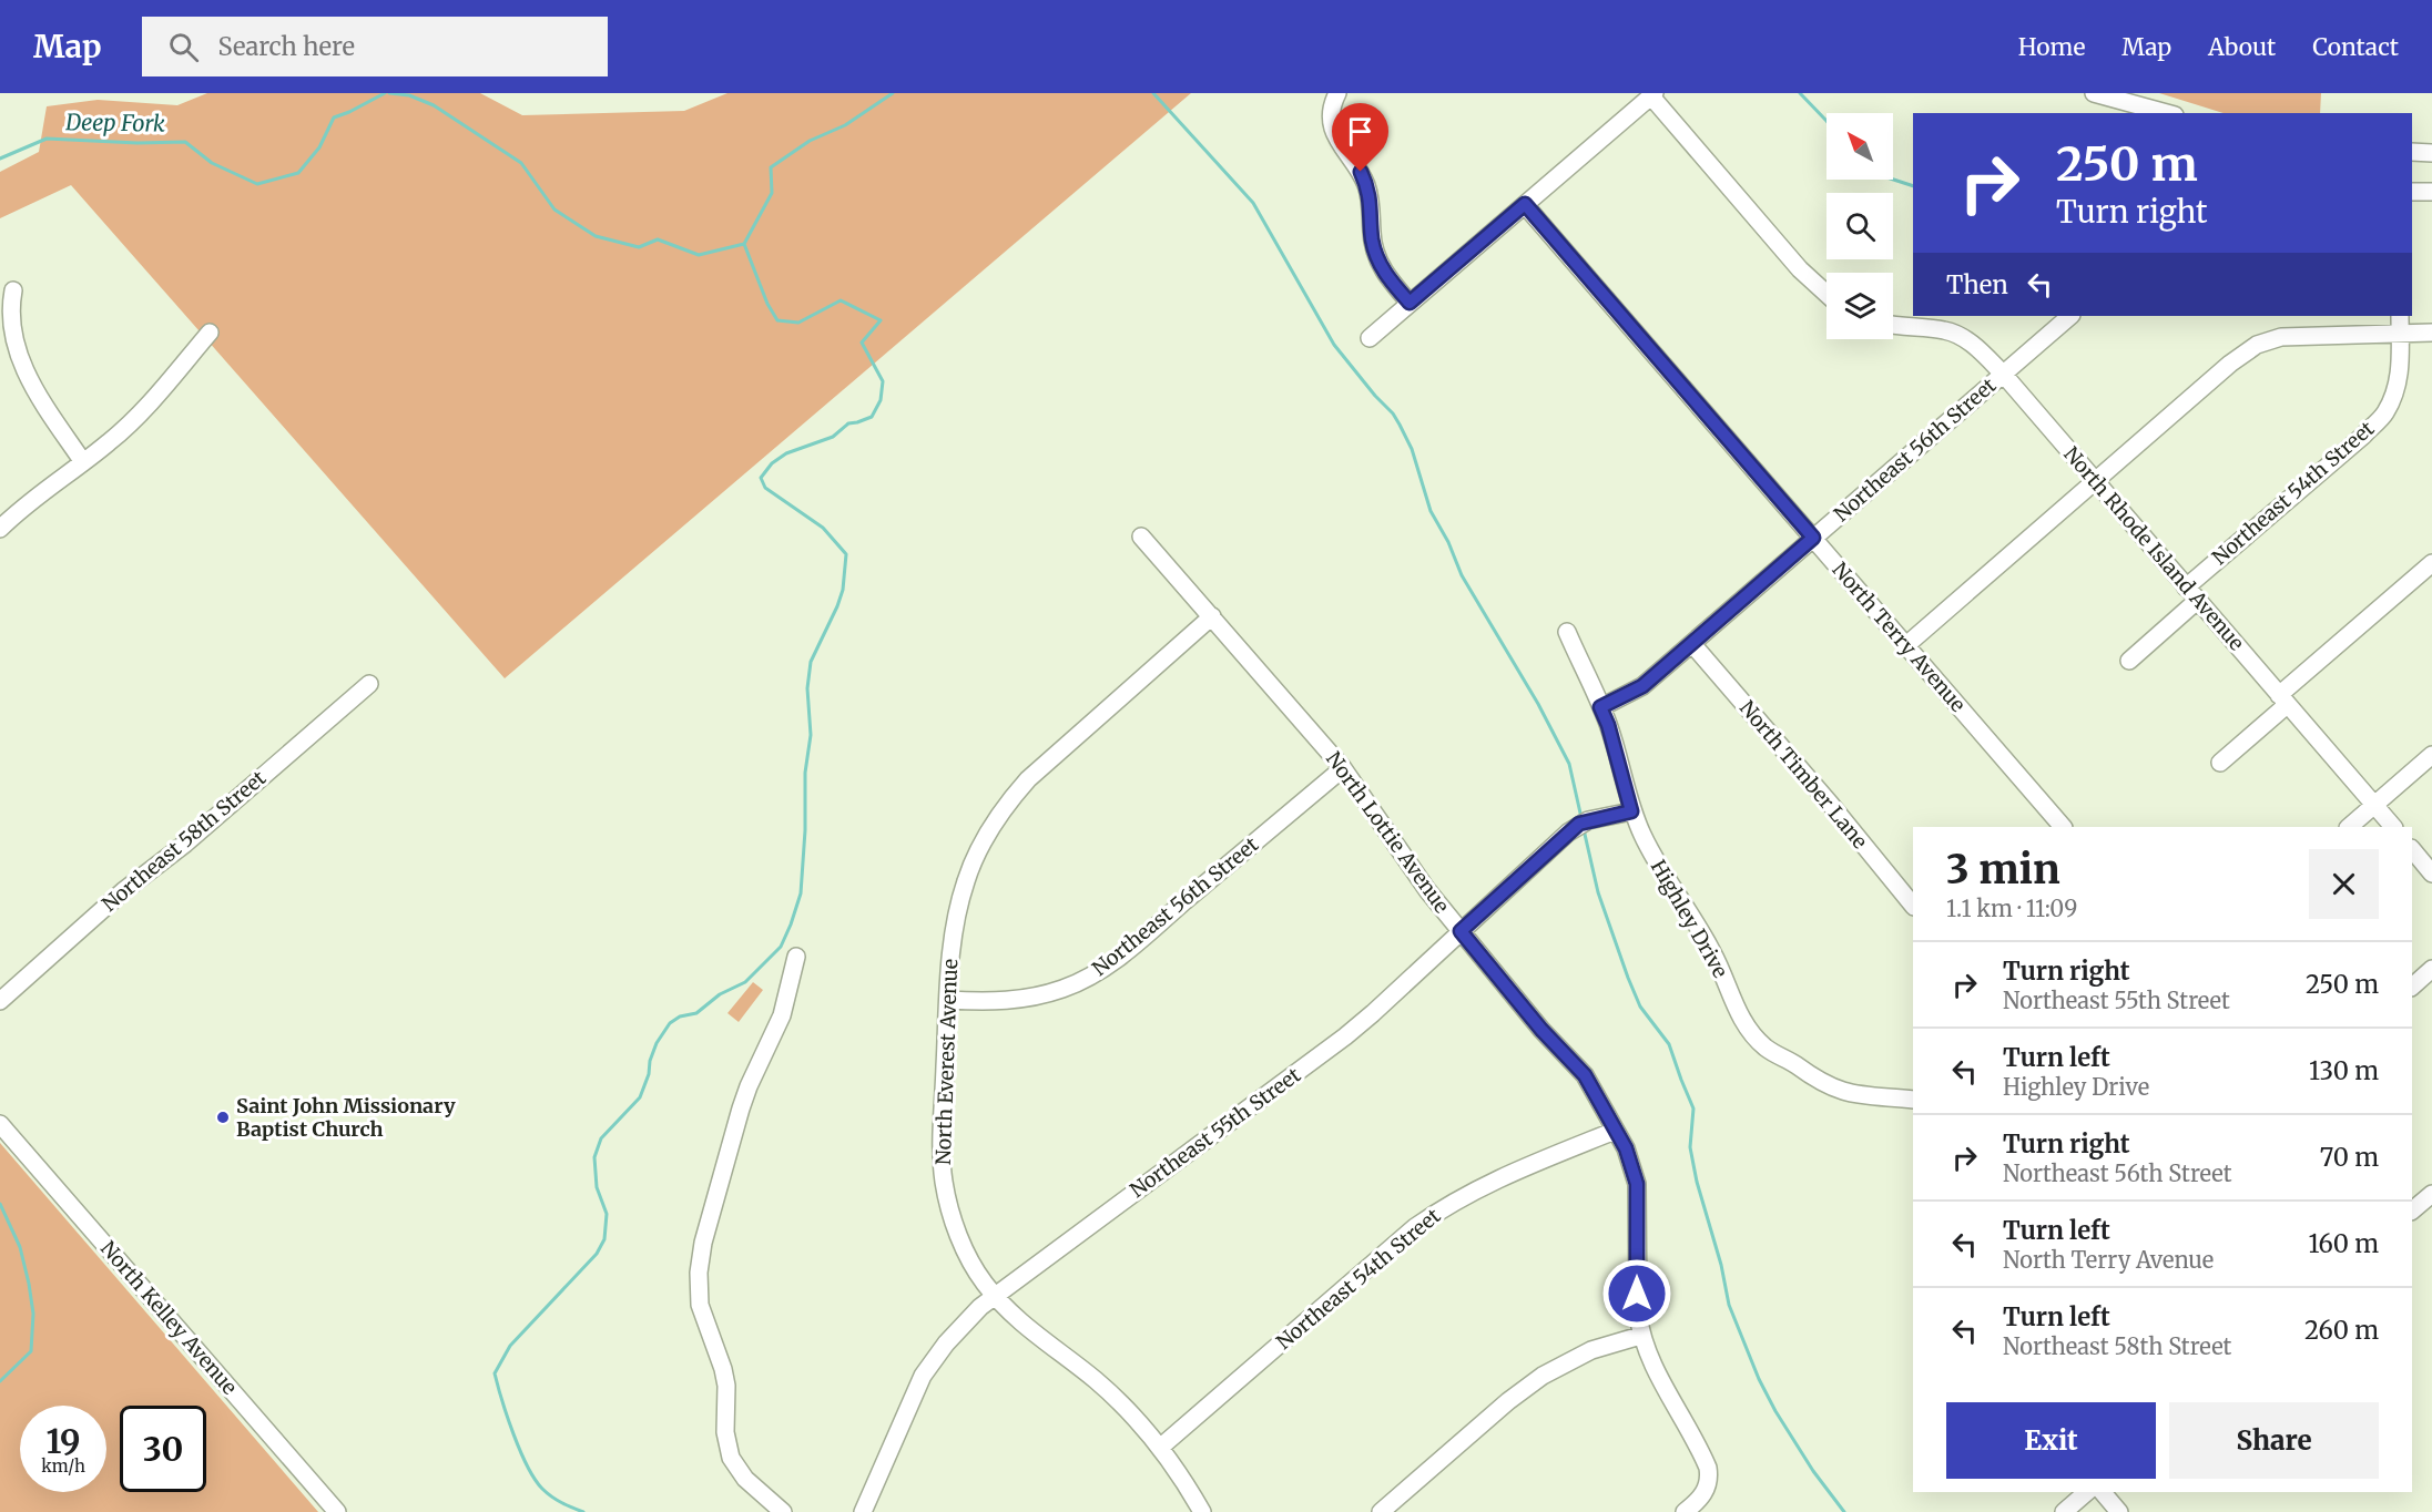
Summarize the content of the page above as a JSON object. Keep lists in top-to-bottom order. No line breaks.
{"streets":{"street":["Northeast 56th Street","Northeast 54th Street","North Rhode Island Avenue","North Terry Avenue","North Timber Lane","North Lottie Avenue","Northeast 58th Street","Highley Drive","North Everest Avenue","Northeast 55th Street","North Kelley Avenue"]},"crossings":[["Northeast 56th Street","North Rhode Island Avenue"],["Northeast 56th Street","North Terry Avenue"],["Northeast 56th Street","North Timber Lane"],["Northeast 56th Street","North Lottie Avenue"],["Northeast 56th Street","Highley Drive"],["Northeast 56th Street","North Everest Avenue"],["Northeast 54th Street","North Rhode Island Avenue"],["Northeast 54th Street","North Lottie Avenue"],["Northeast 54th Street","North Everest Avenue"],["North Lottie Avenue","North Everest Avenue"],["North Lottie Avenue","Northeast 55th Street"],["Highley Drive","Northeast 55th Street"],["North Everest Avenue","Northeast 55th Street"]],"water":["Deep Fork"],"places":["Saint John Missionary Baptist Church"],"north":"top left","page":{"header":"Map","search":"Search here","nav":["Home","Map","About","Contact"],"turn":["250 m","Turn right"],"then":"Then","heading":["3 min","1.1 km · 11:09"],"list":[{"name":"Turn right","note":"Northeast 55th Street","value":"250 m"},{"name":"Turn left","note":"Highley Drive","value":"130 m"},{"name":"Turn right","note":"Northeast 56th Street","value":"70 m"},{"name":"Turn left","note":"North Terry Avenue","value":"160 m"},{"name":"Turn left","note":"Northeast 58th Street","value":"260 m"}],"buttons":["Exit","Share"],"speed":"19 km/h","limit":"30"}}
